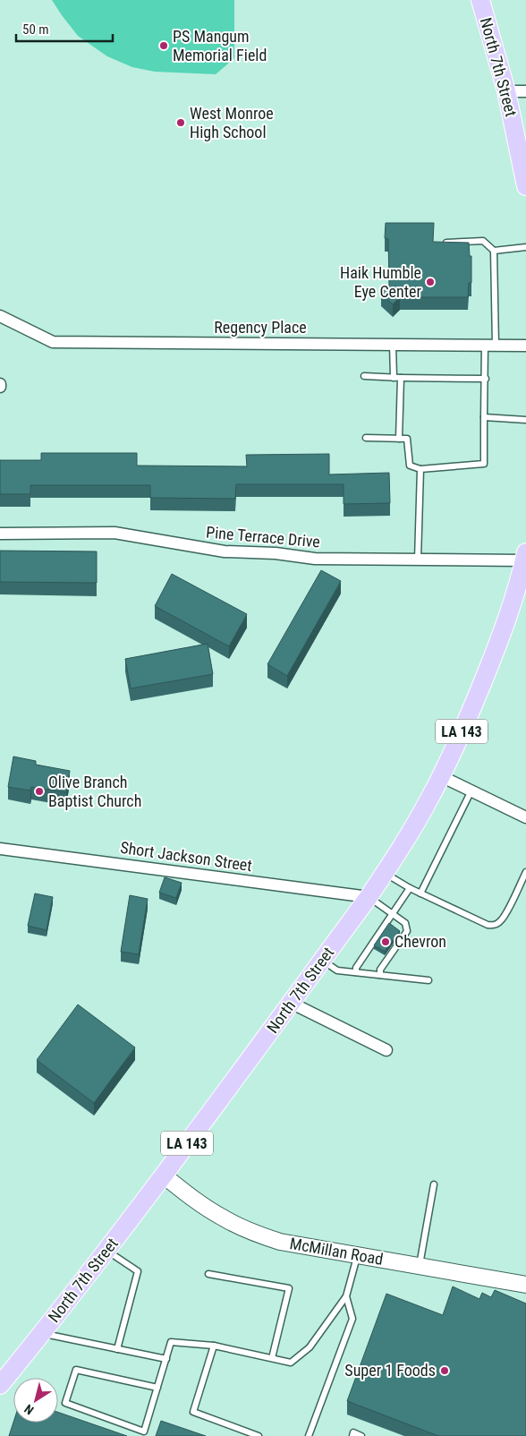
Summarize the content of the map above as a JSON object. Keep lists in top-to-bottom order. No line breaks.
{"streets":{"main road":["North 7th Street","LA 143"],"street":["Regency Place","Pine Terrace Drive","Short Jackson Street","McMillan Road"]},"crossings":[["North 7th Street","Pine Terrace Drive"],["North 7th Street","Short Jackson Street"],["North 7th Street","McMillan Road"]],"places":["PS Mangum Memorial Field","West Monroe High School","Haik Humble Eye Center","Olive Branch Baptist Church","Chevron","Super 1 Foods"],"scale_bar":"50 m","north":"bottom left"}
